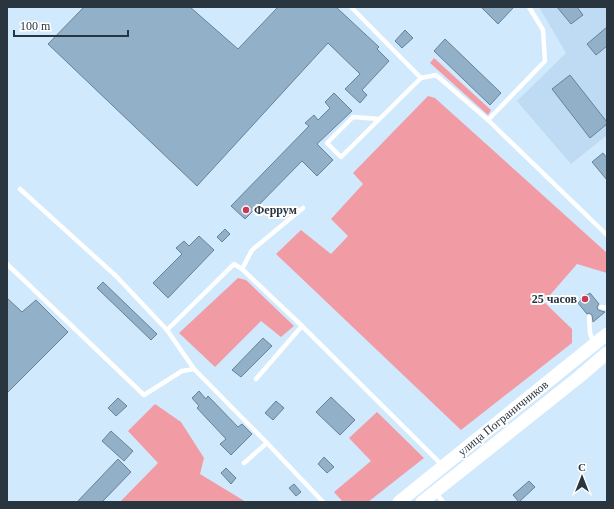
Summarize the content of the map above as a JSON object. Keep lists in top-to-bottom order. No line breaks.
{"streets":{"main road":["улица Пограничников"]},"places":["Феррум","25 часов"],"scale_bar":"100 m","north":"top"}
